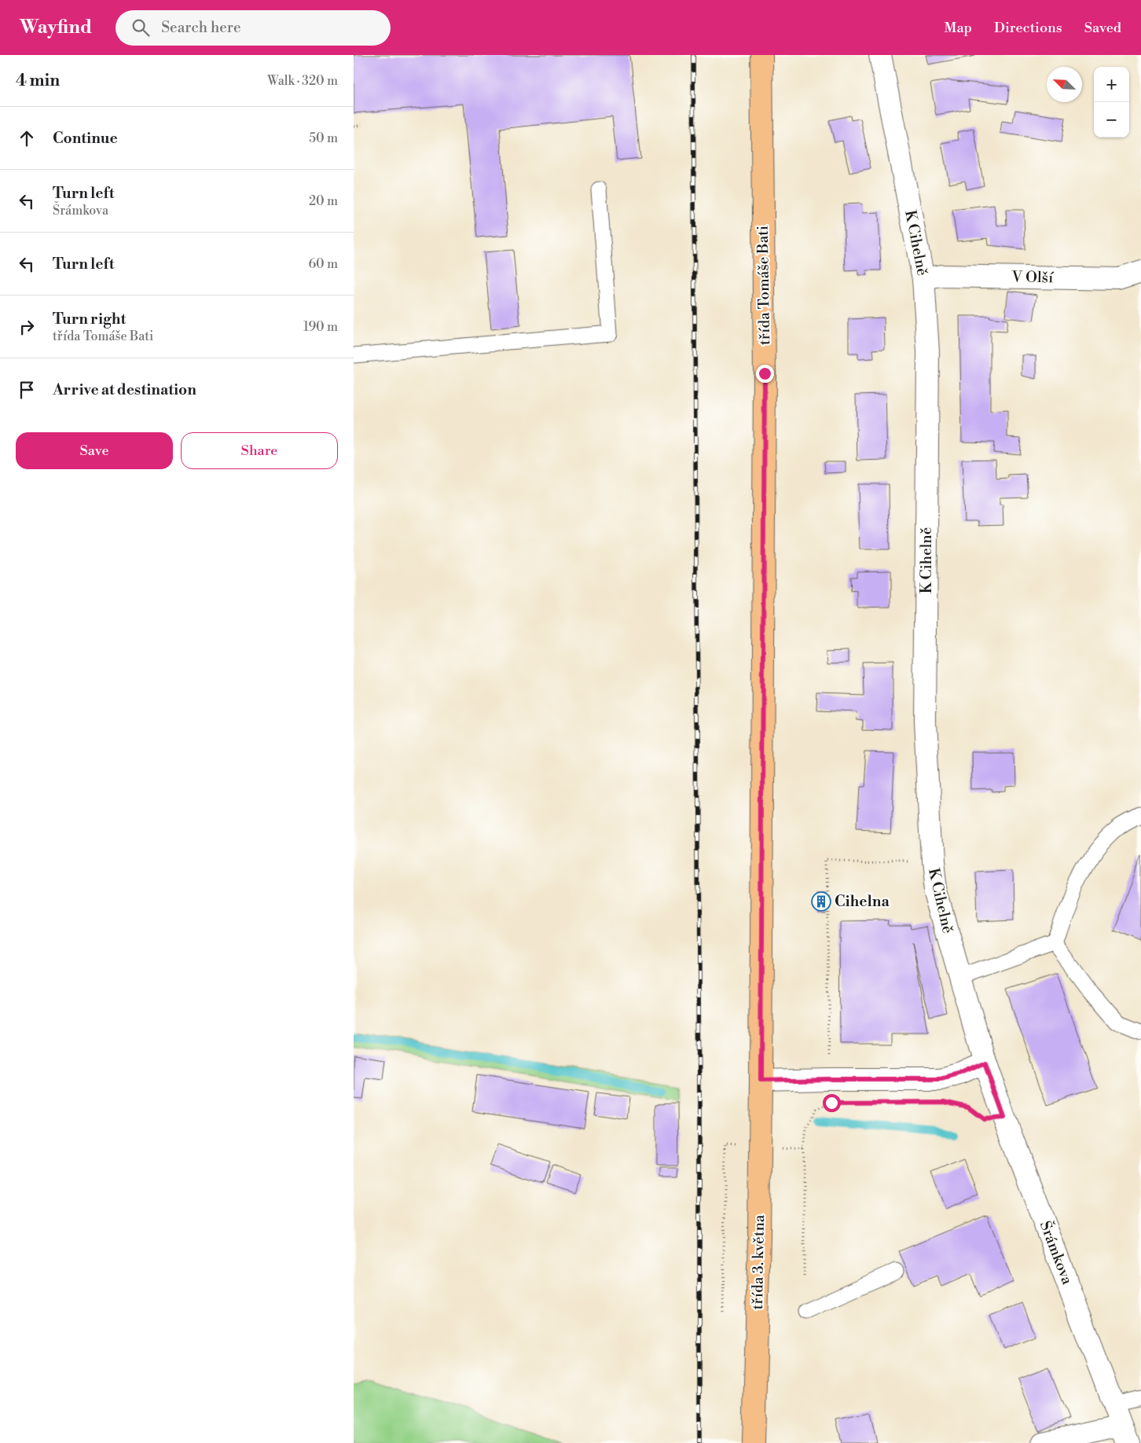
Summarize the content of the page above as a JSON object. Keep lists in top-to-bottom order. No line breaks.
{"streets":{"main road":["třída Tomáše Bati","třída 3. května"],"street":["K Cihelně","V Olší","Šrámkova"]},"crossings":[["K Cihelně","V Olší"],["K Cihelně","Šrámkova"],["třída Tomáše Bati","třída 3. května"]],"places":{"building":["Cihelna"]},"north":"top left","page":{"header":"Wayfind","search":"Search here","nav":["Map","Directions","Saved"],"heading":["4 min","Walk · 320 m"],"map_buttons":["+","−"],"list":[["Continue","50 m"],["Turn left","Šrámkova","20 m"],["Turn left","60 m"],["Turn right","třída Tomáše Bati","190 m"],"Arrive at destination"],"buttons":["Save","Share"]}}
